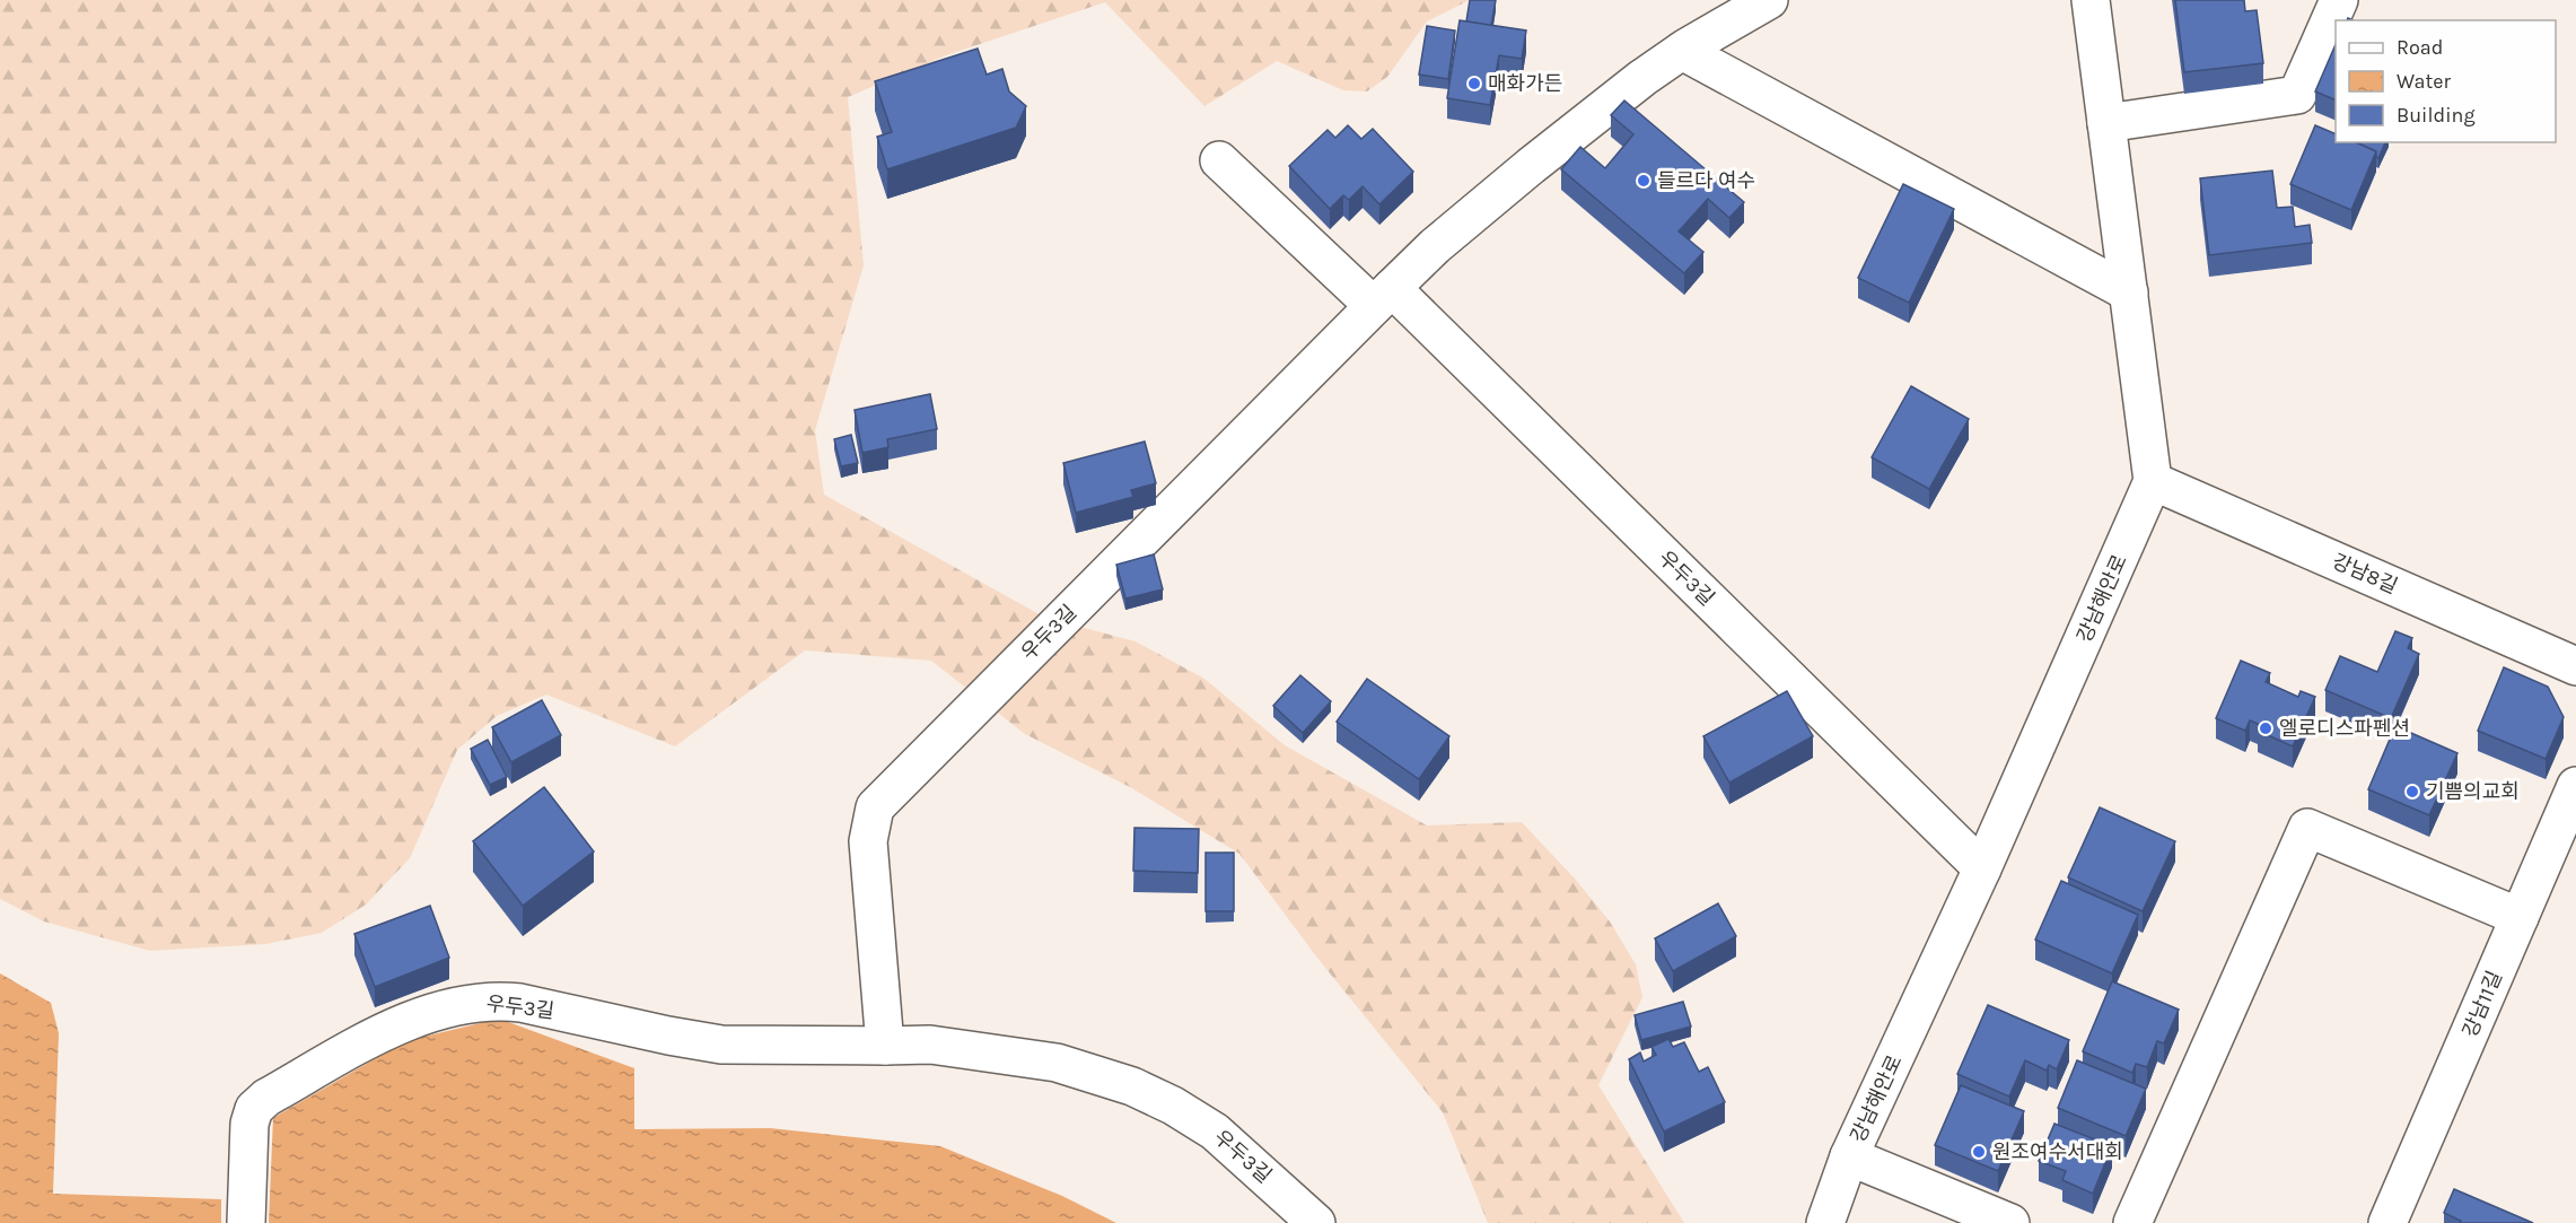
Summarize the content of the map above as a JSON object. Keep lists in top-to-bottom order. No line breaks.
{"streets":{"street":["강남8길","우두3길","강남해안로","강남11길"]},"crossings":[["강남8길","강남해안로"],["우두3길","강남해안로"]],"places":["매화가든","들르다 여수","엘로디스파펜션","기쁨의교회","원조여수서대회"],"legend":["Road","Water","Building"]}
